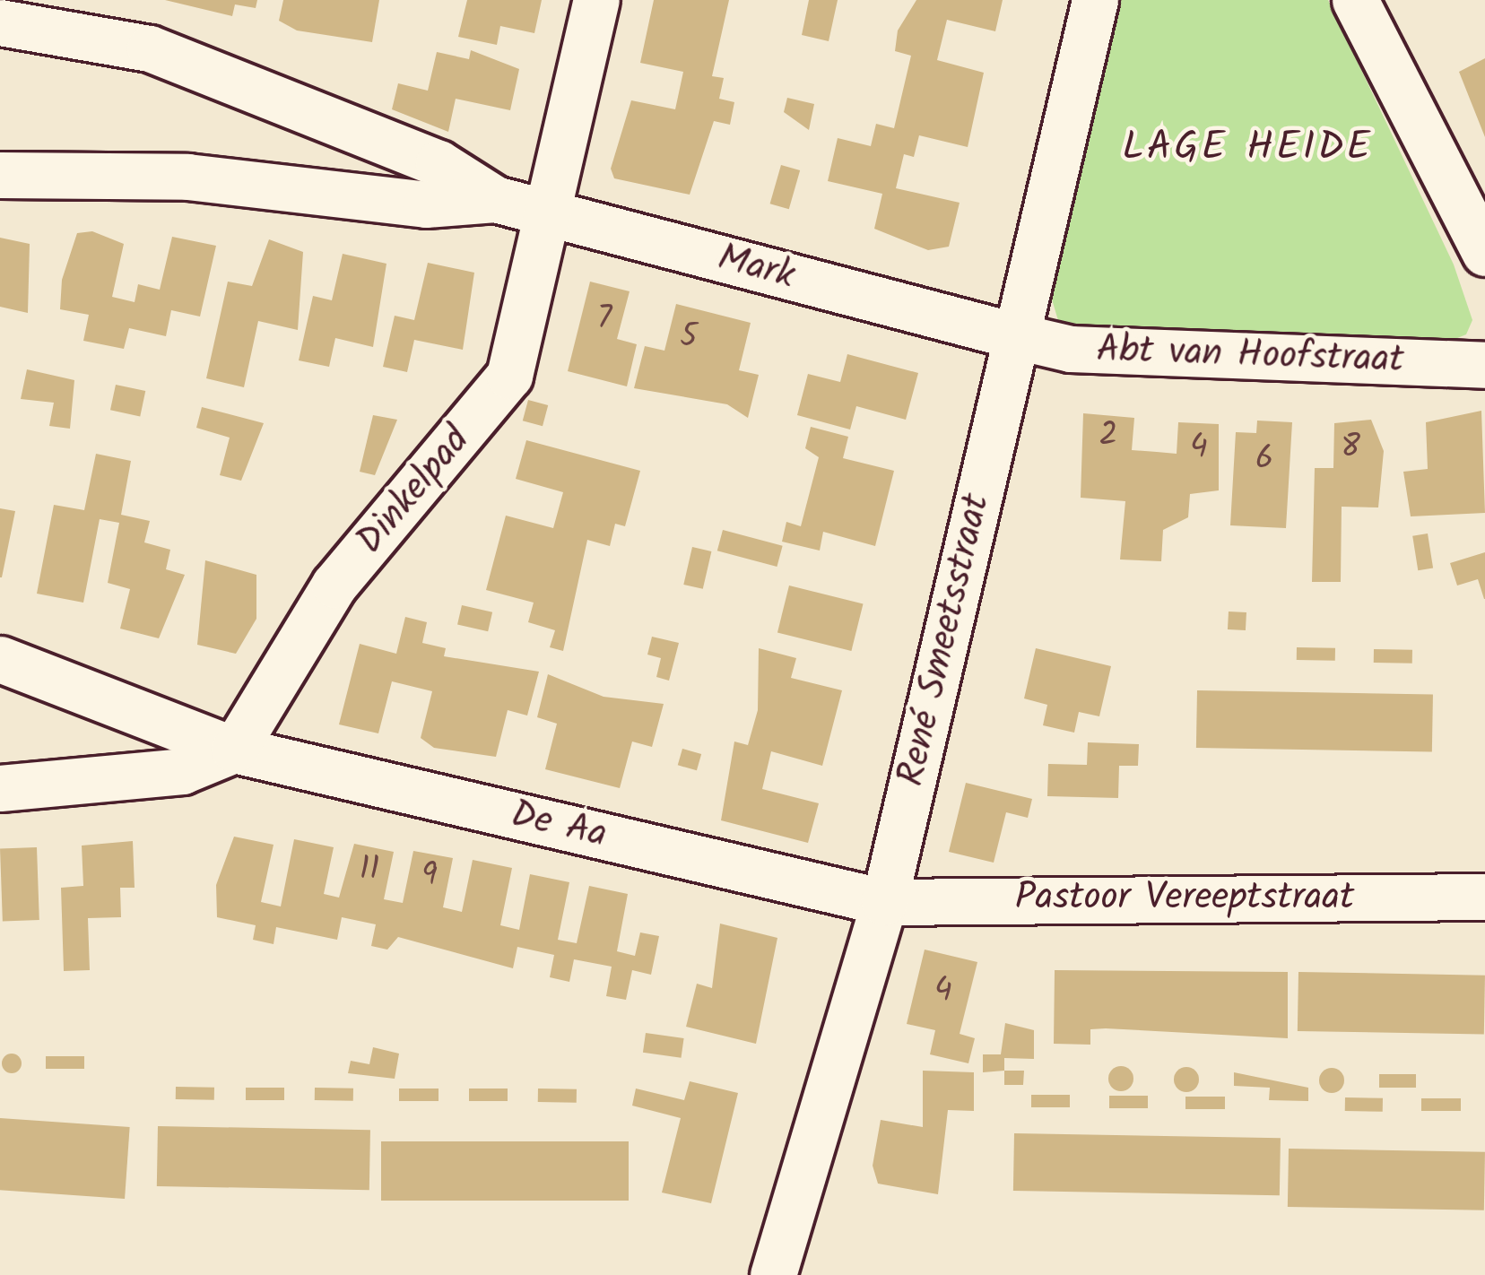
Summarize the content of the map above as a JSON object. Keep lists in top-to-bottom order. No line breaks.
{"streets":{"street":["Mark","Abt van Hoofstraat","Dinkelpad","René Smeetsstraat","De Aa","Pastoor Vereeptstraat"]},"crossings":[["Mark","Abt van Hoofstraat"],["Mark","Dinkelpad"],["Mark","René Smeetsstraat"],["Abt van Hoofstraat","René Smeetsstraat"],["Dinkelpad","De Aa"],["René Smeetsstraat","De Aa"],["René Smeetsstraat","Pastoor Vereeptstraat"],["De Aa","Pastoor Vereeptstraat"]],"districts":["LAGE HEIDE"],"house_numbers":["7","5","2","4","8","6","11","9","4"]}
